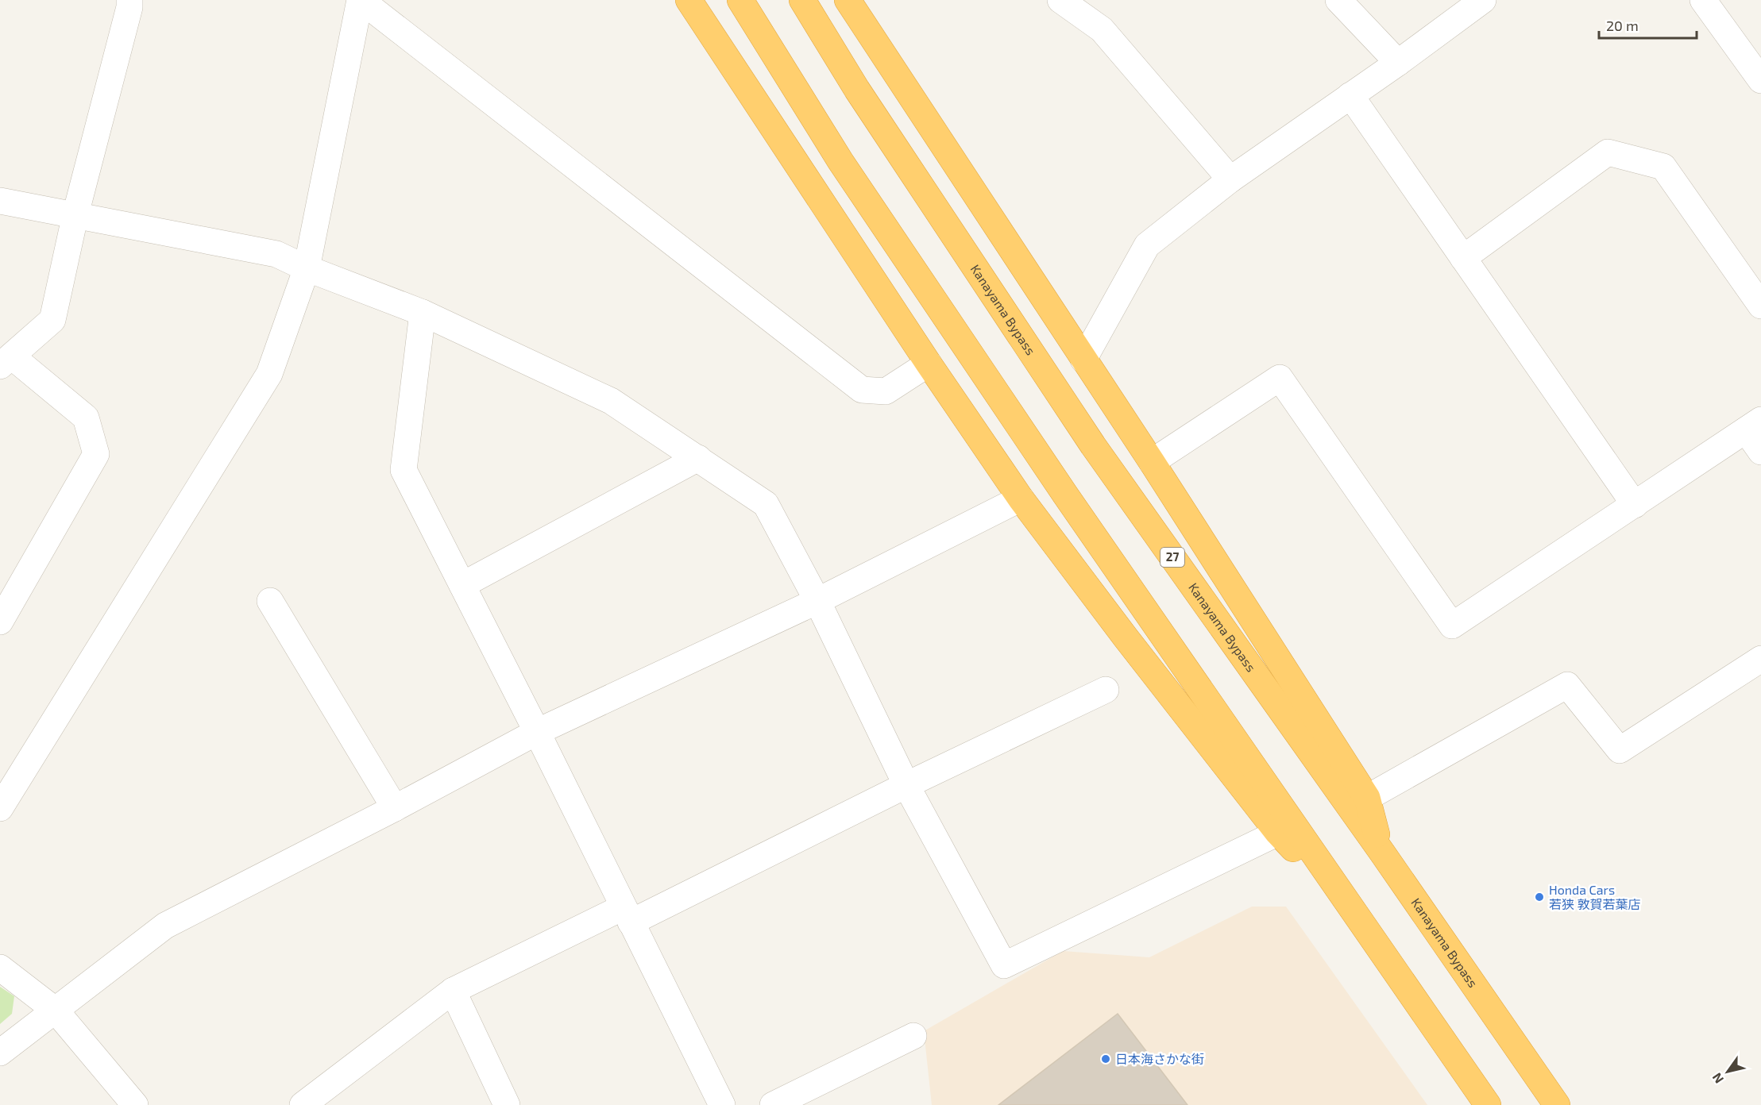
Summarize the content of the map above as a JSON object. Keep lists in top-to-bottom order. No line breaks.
{"streets":{"highway":["Kanayama Bypass","27"]},"places":["Honda Cars 若狭 敦賀若葉店","日本海さかな街"],"scale_bar":"20 m","north":"bottom left"}
